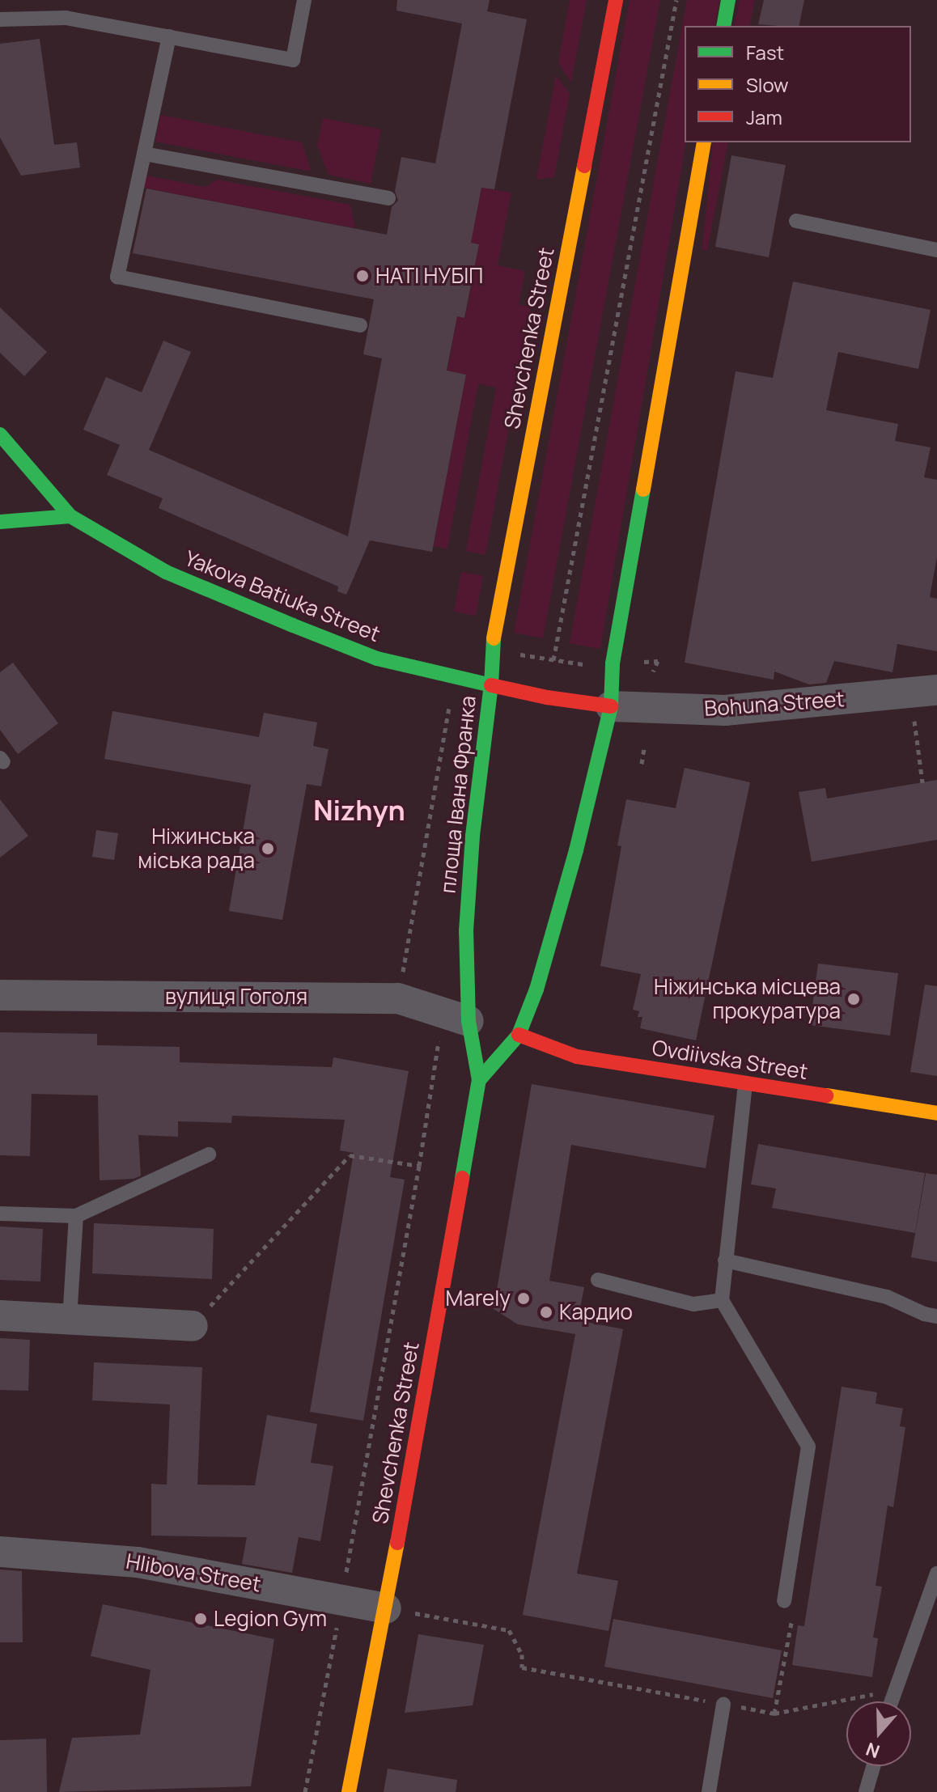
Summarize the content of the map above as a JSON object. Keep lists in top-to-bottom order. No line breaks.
{"streets":{"main road":["Shevchenka Street","Yakova Batiuka Street","площа Івана Франка","Ovdiivska Street"],"street":["Bohuna Street","вулиця Гоголя","Hlibova Street"]},"crossings":[["Shevchenka Street","Yakova Batiuka Street"],["Shevchenka Street","площа Івана Франка"],["Shevchenka Street","Hlibova Street"],["Yakova Batiuka Street","площа Івана Франка"],["Bohuna Street","площа Івана Франка"],["площа Івана Франка","вулиця Гоголя"]],"districts":["Nizhyn"],"places":["НАТІ НУБІП","Ніжинська міська рада","Ніжинська місцева прокуратура","Marely","Кардио","Legion Gym"],"legend":["Fast","Slow","Jam"],"north":"bottom"}
